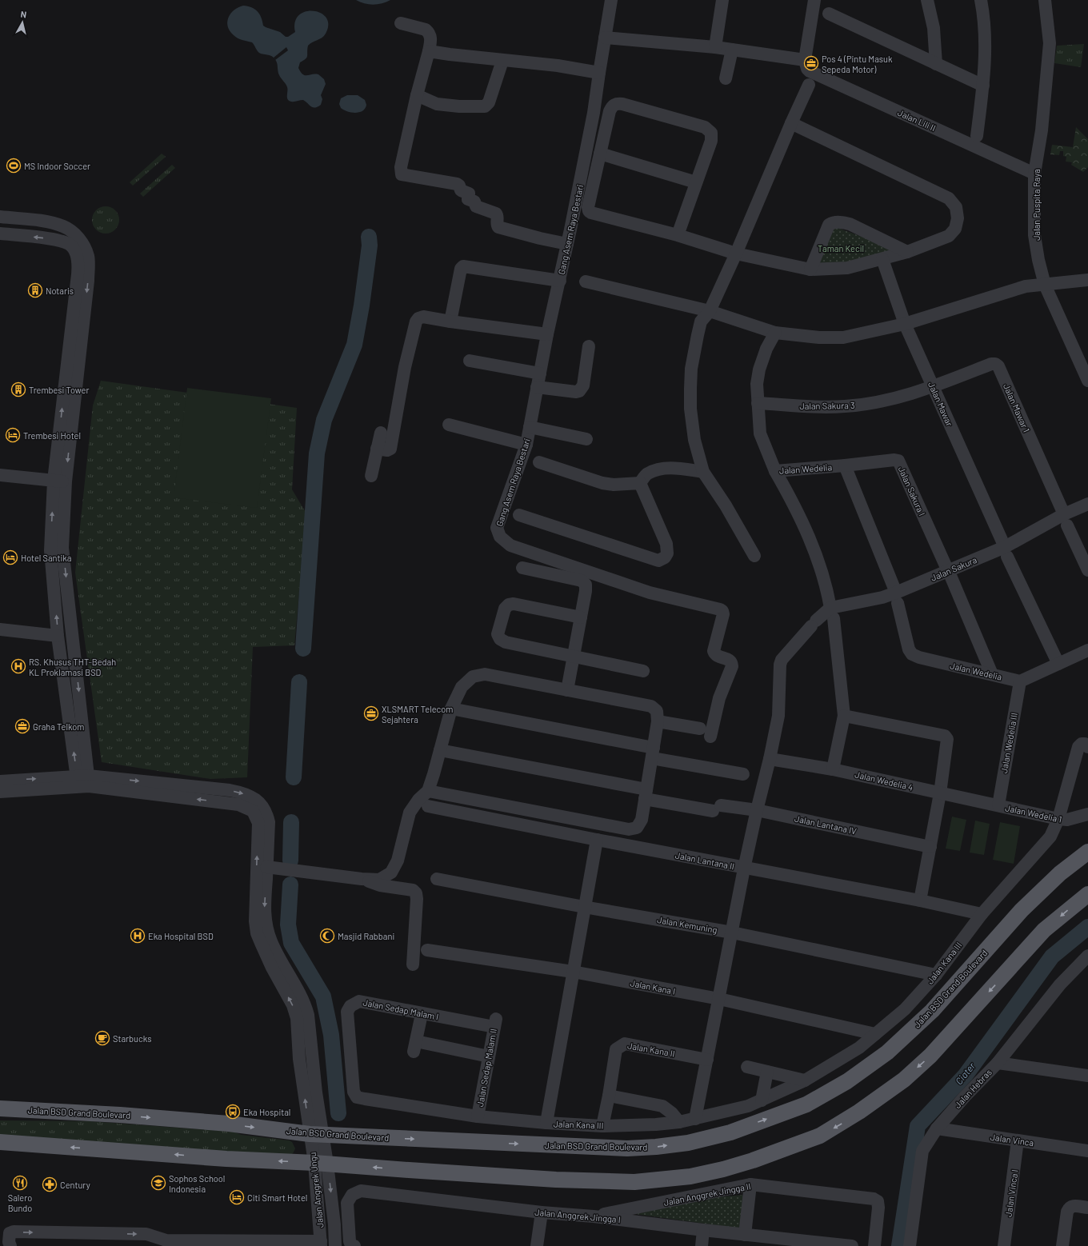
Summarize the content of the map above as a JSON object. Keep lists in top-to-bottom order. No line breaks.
{"streets":{"main road":["Jalan BSD Grand Boulevard"],"street":["Jalan Lili II","Jalan Puspita Raya","Gang Asem Raya Bestari","Jalan Mawar","Jalan Sakura 3","Jalan Mawar 1","Jalan Wedelia","Jalan Sakura I","Jalan Sakura","Jalan Wedelia III","Jalan Wedelia 4","Jalan Wedelia 1","Jalan Lantana IV","Jalan Lantana II","Jalan Kemuning","Jalan Kana III","Jalan Kana I","Jalan Sedap Malam I","Jalan Kana II","Jalan Sedap Malam II","Jalan Hebras","Jalan Vinca","Jalan Anggrek Ungu","Jalan Vinca I","Jalan Anggrek Jingga II","Jalan Anggrek Jingga I"]},"crossings":[["Jalan Lili II","Jalan Puspita Raya"],["Jalan Mawar","Jalan Sakura 3"],["Jalan Mawar","Jalan Mawar 1"],["Jalan Mawar","Jalan Sakura"],["Jalan Sakura 3","Jalan Mawar 1"],["Jalan Sakura 3","Jalan Wedelia"],["Jalan Mawar 1","Jalan Sakura"],["Jalan Wedelia","Jalan Sakura I"],["Jalan Wedelia","Jalan Sakura"],["Jalan Wedelia","Jalan Wedelia III"],["Jalan Sakura I","Jalan Sakura"],["Jalan Wedelia III","Jalan Wedelia 4"],["Jalan Wedelia III","Jalan Wedelia 1"],["Jalan Wedelia 4","Jalan Wedelia 1"],["Jalan Wedelia 1","Jalan Kana III"],["Jalan Lantana II","Jalan Kana III"],["Jalan Kemuning","Jalan Kana III"],["Jalan Kana III","Jalan Kana I"],["Jalan Kana III","Jalan Sedap Malam I"],["Jalan Kana III","Jalan Kana II"],["Jalan Kana III","Jalan Sedap Malam II"],["Jalan BSD Grand Boulevard","Jalan Anggrek Ungu"],["Jalan Sedap Malam I","Jalan Sedap Malam II"],["Jalan Hebras","Jalan Vinca"],["Jalan Vinca","Jalan Vinca I"],["Jalan Anggrek Jingga II","Jalan Anggrek Jingga I"]],"water":["Ciater"],"parks":["Taman Kecil"],"places":{"office":["Pos 4 (Pintu Masuk Sepeda Motor)","XLSMART Telecom Sejahtera","Graha Telkom"],"sports":["MS Indoor Soccer"],"building":["Notaris","Trembesi Tower"],"hotel":["Trembesi Hotel","Hotel Santika","Citi Smart Hotel"],"hospital":["RS. Khusus THT-Bedah KL Proklamasi BSD","Eka Hospital BSD"],"mosque":["Masjid Rabbani"],"cafe":["Starbucks"],"bus stop":["Eka Hospital"],"restaurant":["Salero Bundo"],"school or university":["Sophos School Indonesia"],"pharmacy":["Century"]},"north":"top"}
